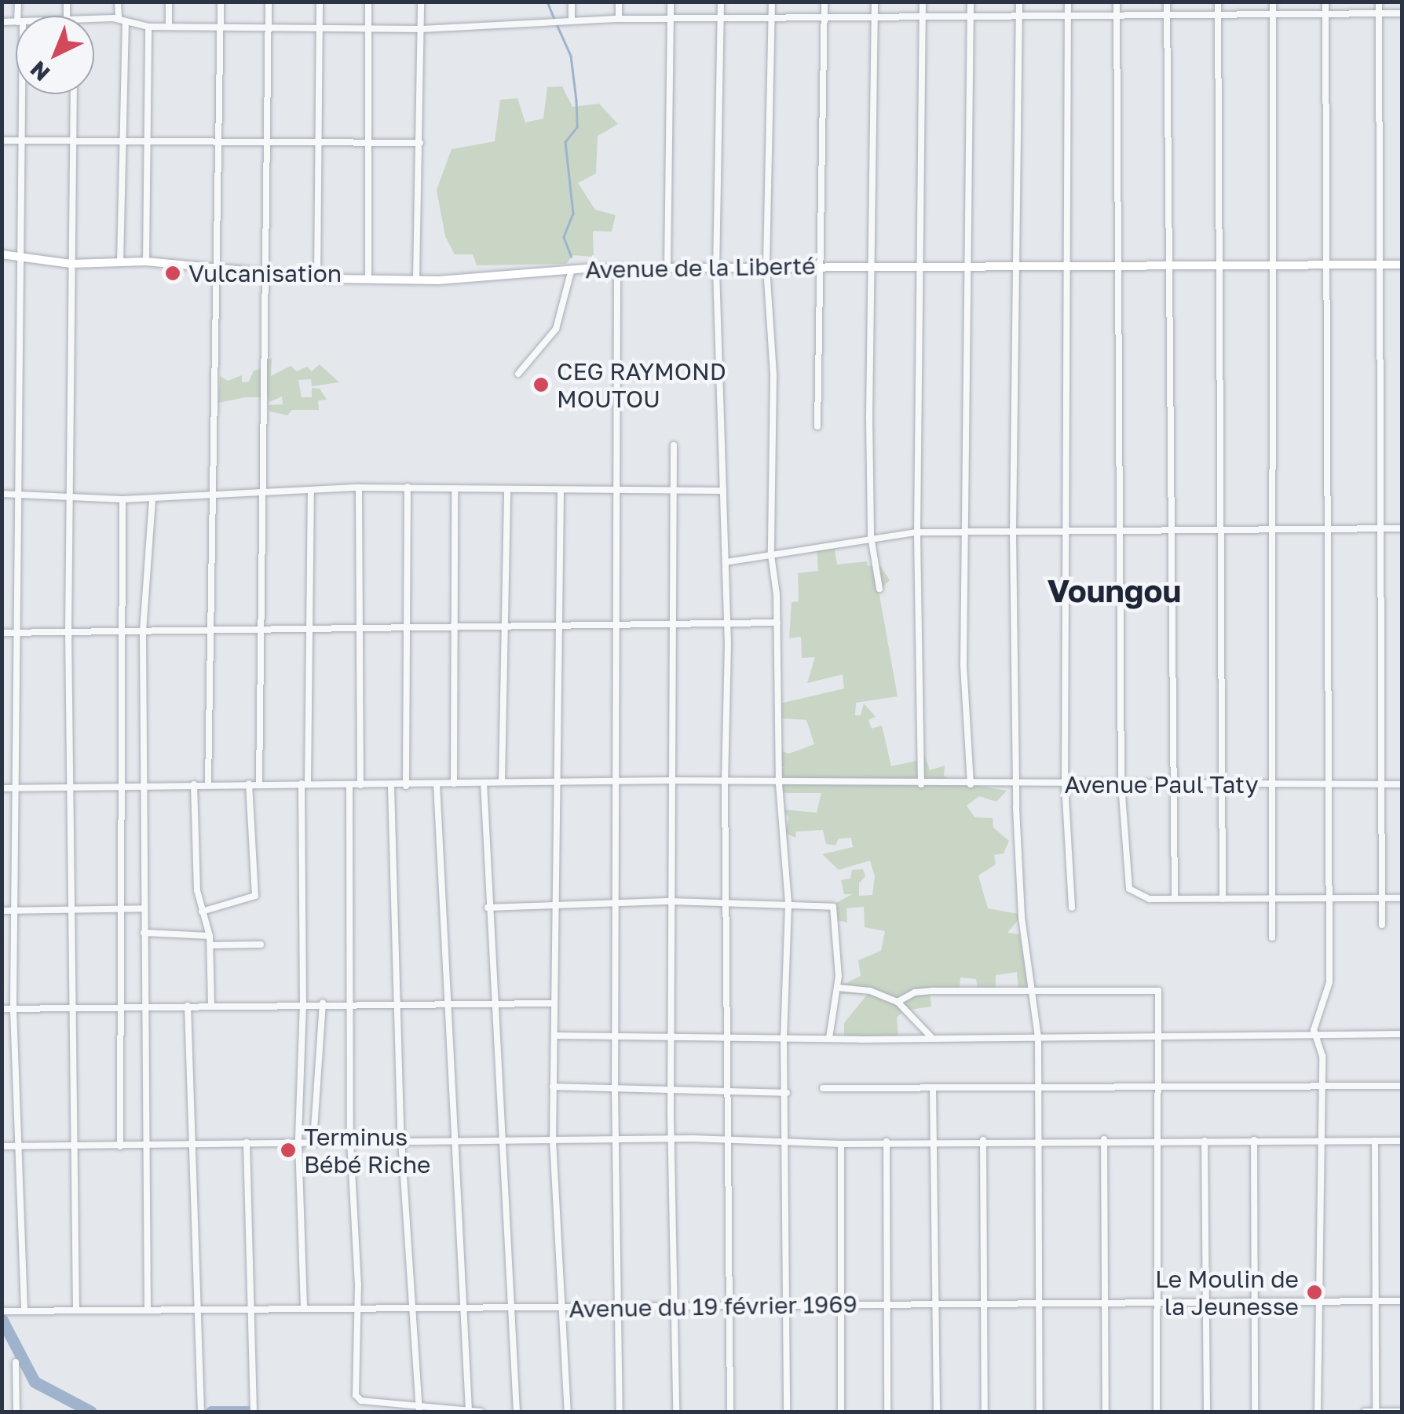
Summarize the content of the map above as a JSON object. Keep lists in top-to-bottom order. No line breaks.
{"streets":{"street":["Avenue de la Liberté","Avenue Paul Taty","Avenue du 19 février 1969"]},"districts":["Voungou"],"places":["Vulcanisation","CEG RAYMOND MOUTOU","Terminus Bébé Riche","Le Moulin de la Jeunesse"],"north":"bottom left"}
